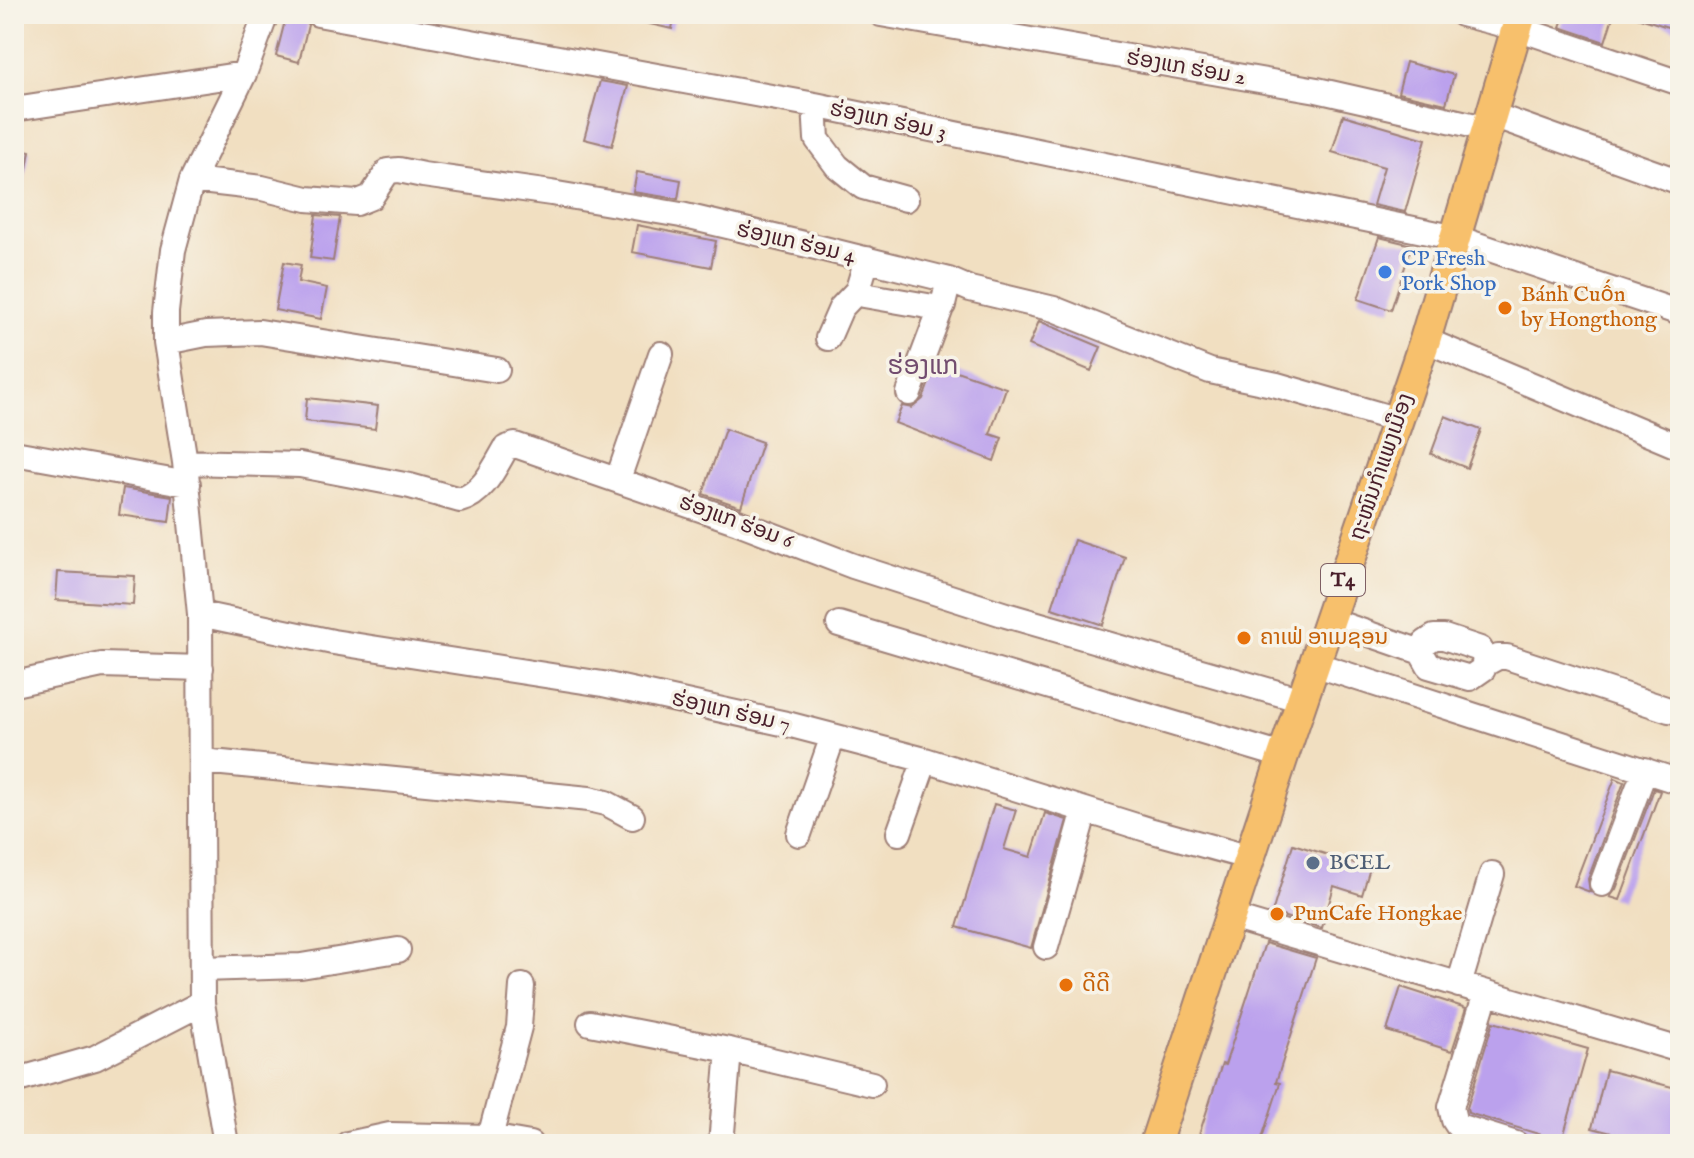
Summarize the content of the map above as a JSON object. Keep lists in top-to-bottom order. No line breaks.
{"streets":{"main road":["ຖະໜົນກຳແພງເມືອງ","T4"],"street":["ຮ່ອງແກ ຮ່ອມ 2","ຮ່ອງແກ ຮ່ອມ 3","ຮ່ອງແກ ຮ່ອມ 4","ຮ່ອງແກ ຮ່ອມ 6","ຮ່ອງແກ ຮ່ອມ 7"]},"crossings":[["ຮ່ອງແກ ຮ່ອມ 2","ຖະໜົນກຳແພງເມືອງ"],["ຮ່ອງແກ ຮ່ອມ 3","ຖະໜົນກຳແພງເມືອງ"],["ຮ່ອງແກ ຮ່ອມ 4","ຖະໜົນກຳແພງເມືອງ"],["ຖະໜົນກຳແພງເມືອງ","ຮ່ອງແກ ຮ່ອມ 6"],["ຖະໜົນກຳແພງເມືອງ","ຮ່ອງແກ ຮ່ອມ 7"]],"districts":["ຮ່ອງແກ"],"places":["CP Fresh Pork Shop","Bánh Cuốn by Hongthong","ຄາເຟ່ ອາເມຊອນ","BCEL","PunCafe Hongkae","ດີດີ"]}
